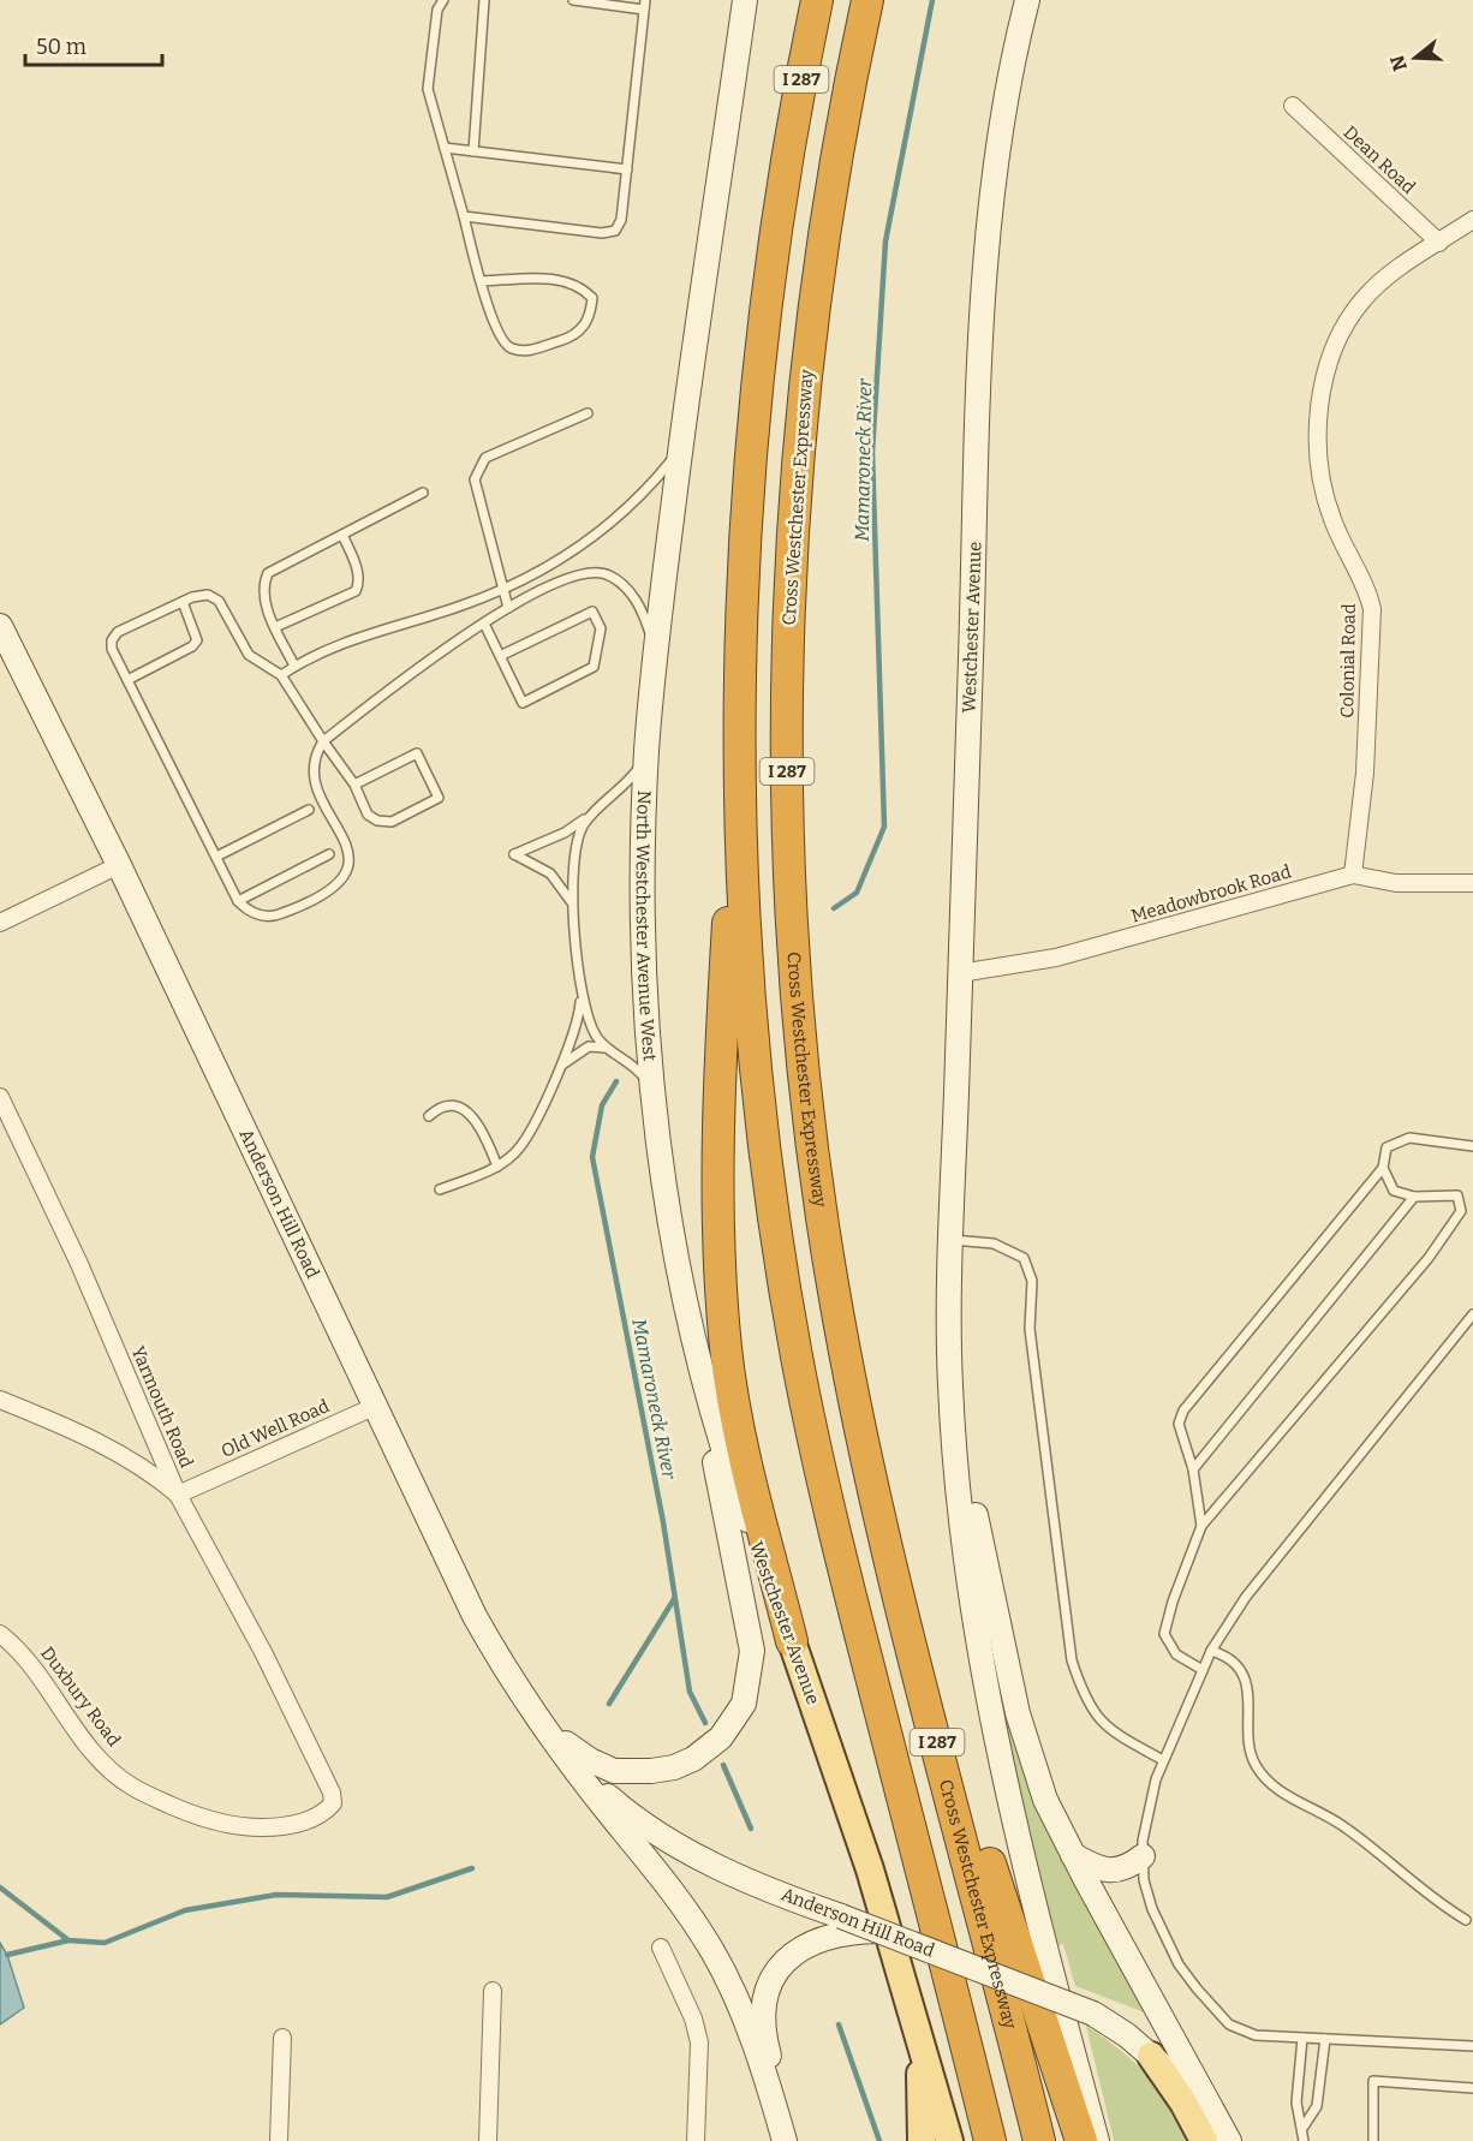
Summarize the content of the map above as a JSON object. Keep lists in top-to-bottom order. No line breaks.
{"streets":{"highway":["I 287","Cross Westchester Expressway"],"main road":["Westchester Avenue","North Westchester Avenue West","Anderson Hill Road"],"street":["Dean Road","Colonial Road","Meadowbrook Road","Yarmouth Road","Old Well Road","Duxbury Road"]},"crossings":[["Dean Road","Colonial Road"],["Westchester Avenue","Meadowbrook Road"],["Westchester Avenue","North Westchester Avenue West"],["Colonial Road","Meadowbrook Road"],["Anderson Hill Road","Old Well Road"],["Yarmouth Road","Old Well Road"],["Yarmouth Road","Duxbury Road"]],"water":["Mamaroneck River"],"scale_bar":"50 m","north":"left"}
